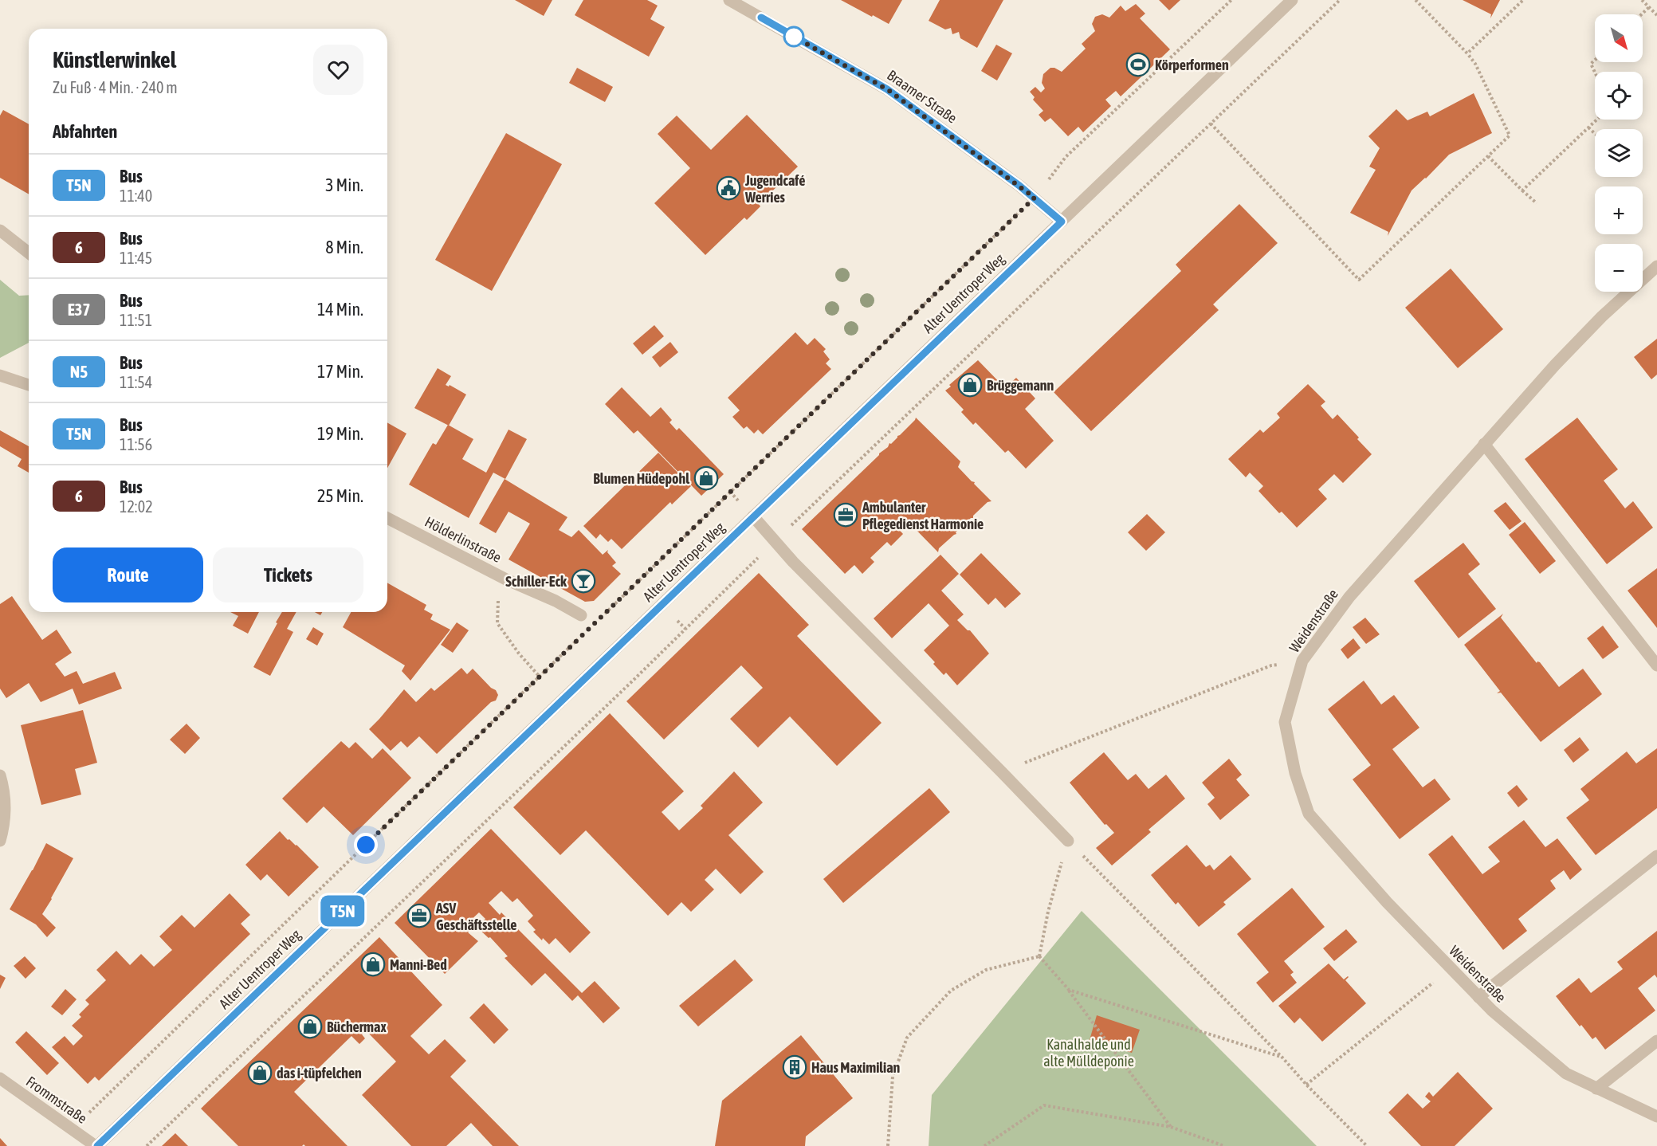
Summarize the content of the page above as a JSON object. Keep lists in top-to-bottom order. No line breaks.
{"streets":{"street":["Braamer Straße","Alter Uentroper Weg","Hölderlinstraße","Weidenstraße","Frommstraße"]},"crossings":[["Braamer Straße","Alter Uentroper Weg"],["Alter Uentroper Weg","Frommstraße"]],"parks":["Kanalhalde und alte Mülldeponie"],"places":{"sports":["Körperformen"],"public building":["Jugendcafé Werries"],"shop":["Brüggemann","Blumen Hüdepohl","Manni-Bed","Büchermax","das i-tüpfelchen"],"office":["Ambulanter Pflegedienst Harmonie","ASV Geschäftsstelle"],"bar":["Schiller-Eck"],"building":["Haus Maximilian"]},"lines":["bus line T5N"],"north":"bottom right","page":{"on_map":"T5N","map_buttons":["+","−"],"heading":[["Künstlerwinkel","Zu Fuß · 4 Min. · 240 m"],"Abfahrten"],"list":[{"mark":"T5N","name":"Bus","note":"11:40","value":"3 Min."},{"mark":"6","name":"Bus","note":"11:45","value":"8 Min."},{"mark":"E37","name":"Bus","note":"11:51","value":"14 Min."},{"mark":"N5","name":"Bus","note":"11:54","value":"17 Min."},{"mark":"T5N","name":"Bus","note":"11:56","value":"19 Min."},{"mark":"6","name":"Bus","note":"12:02","value":"25 Min."}],"buttons":["Route","Tickets"]}}
